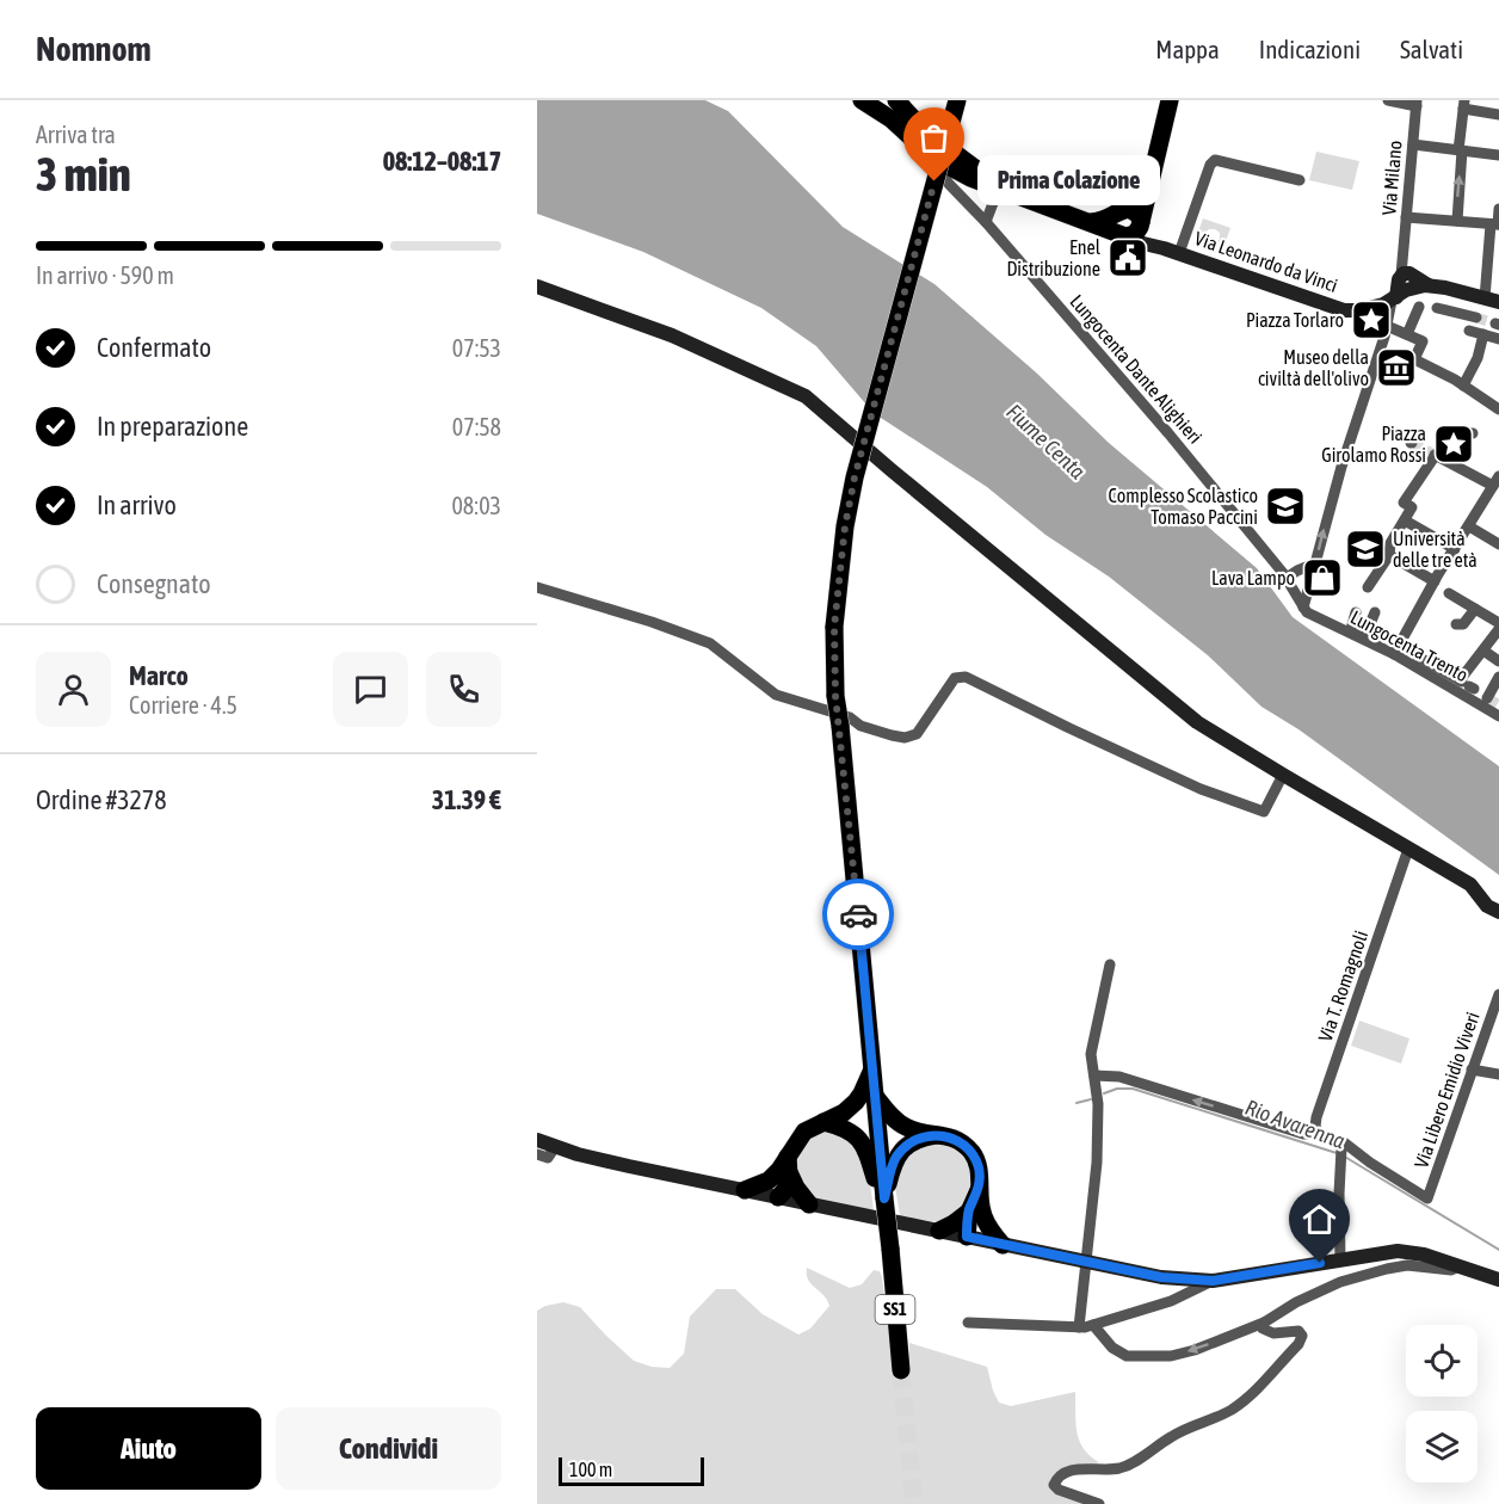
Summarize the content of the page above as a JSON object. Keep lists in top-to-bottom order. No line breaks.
{"streets":{"main road":["Via Leonardo da Vinci","SS1"],"street":["Via Milano","Lungocenta Dante Alighieri","Lungocenta Trento","Via T. Romagnoli","Via Libero Emidio Viveri"]},"crossings":[["Via Milano","Via Leonardo da Vinci"],["Via Leonardo da Vinci","Lungocenta Dante Alighieri"],["Lungocenta Dante Alighieri","Lungocenta Trento"],["Via T. Romagnoli","Via Libero Emidio Viveri"]],"water":["Fiume Centa","Rio Avarenna"],"places":{"other":["Prima Colazione"],"public building":["Enel Distribuzione"],"place":["Piazza Torlaro","Piazza Girolamo Rossi"],"museum":["Museo della civiltà dell'olivo"],"school or university":["Complesso Scolastico Tomaso Paccini","Università delle tre età"],"shop":["Lava Lampo"]},"scale_bar":"100 m","page":{"header":"Nomnom","nav":["Mappa","Indicazioni","Salvati"],"heading":["3 min","Arriva tra","08:12–08:17"],"panel":["Marco","Corriere · 4.5","Ordine #3278","31.39 €"],"bubble":"Prima Colazione","bar":"In arrivo · 590 m","list":[["Confermato","07:53"],["In preparazione","07:58"],["In arrivo","08:03"],"Consegnato"],"buttons":["Aiuto","Condividi"],"scale":"100 m"}}
